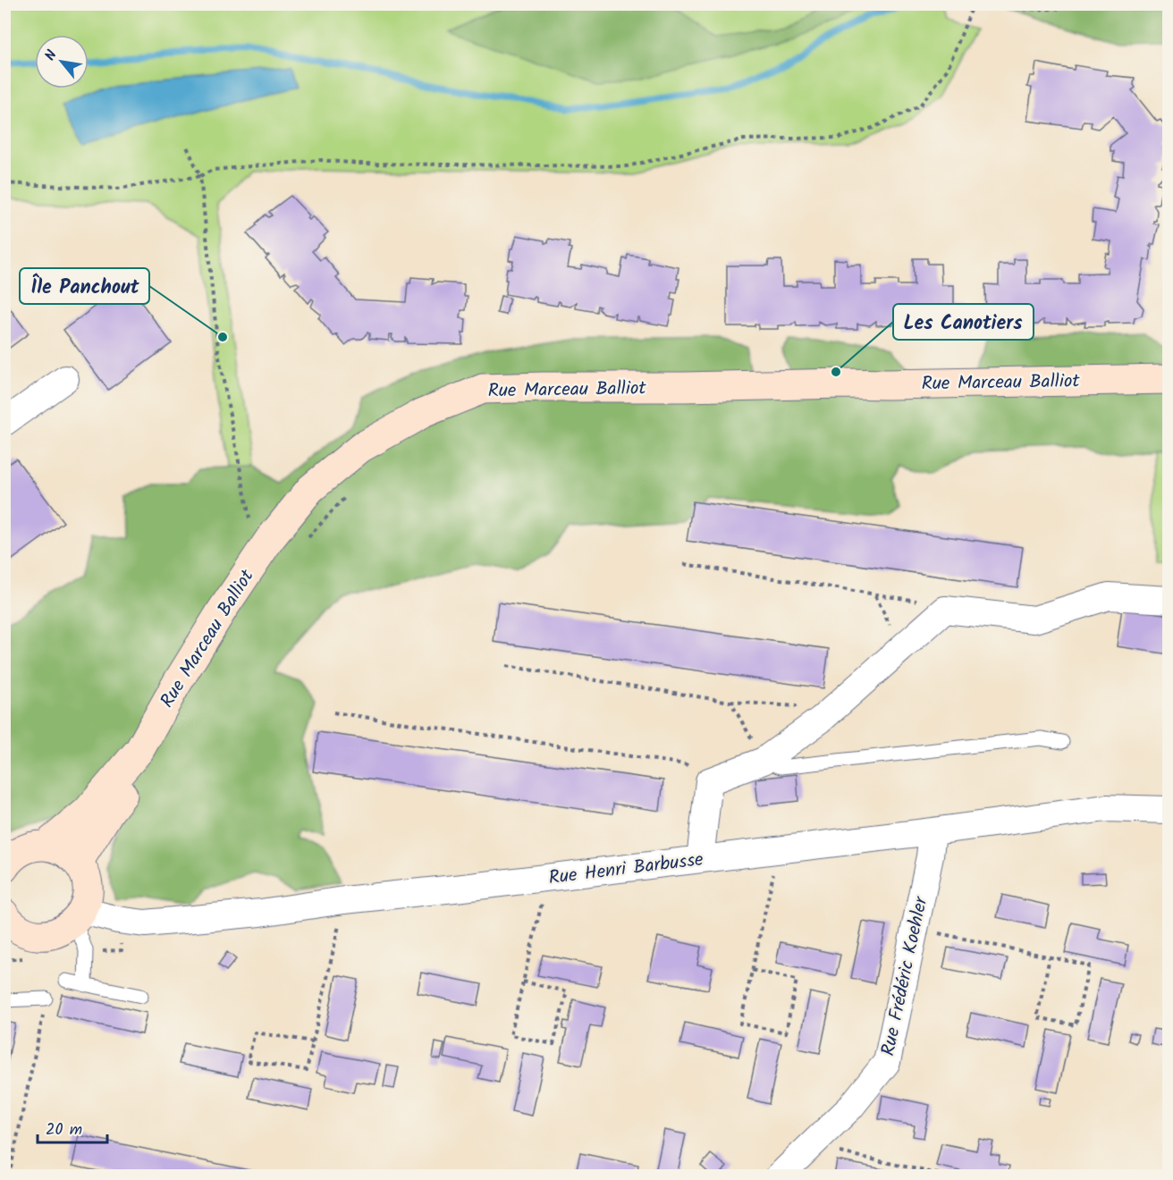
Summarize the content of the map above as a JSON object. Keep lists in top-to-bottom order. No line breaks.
{"streets":{"street":["Rue Marceau Balliot","Rue Henri Barbusse","Rue Frédéric Koehler"]},"crossings":[["Rue Henri Barbusse","Rue Frédéric Koehler"]],"places":["Île Panchout","Les Canotiers"],"scale_bar":"20 m","north":"top left"}
